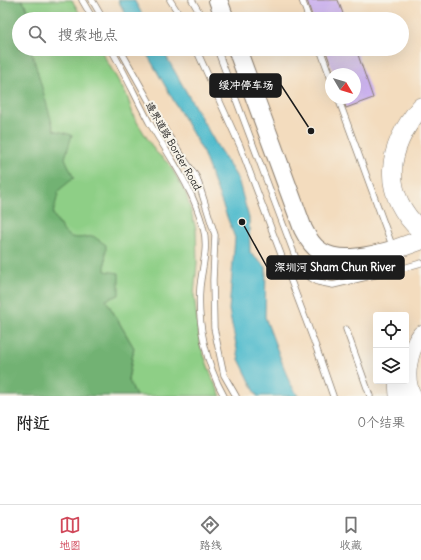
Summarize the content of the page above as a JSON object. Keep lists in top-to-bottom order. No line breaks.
{"streets":{"lane":["邊界道路 Border Road"]},"places":["缓冲停车场","深圳河 Sham Chun River"],"north":"bottom right","page":{"search":"搜索地点","heading":["附近","0个结果"],"nav":["地图","路线","收藏"]}}
